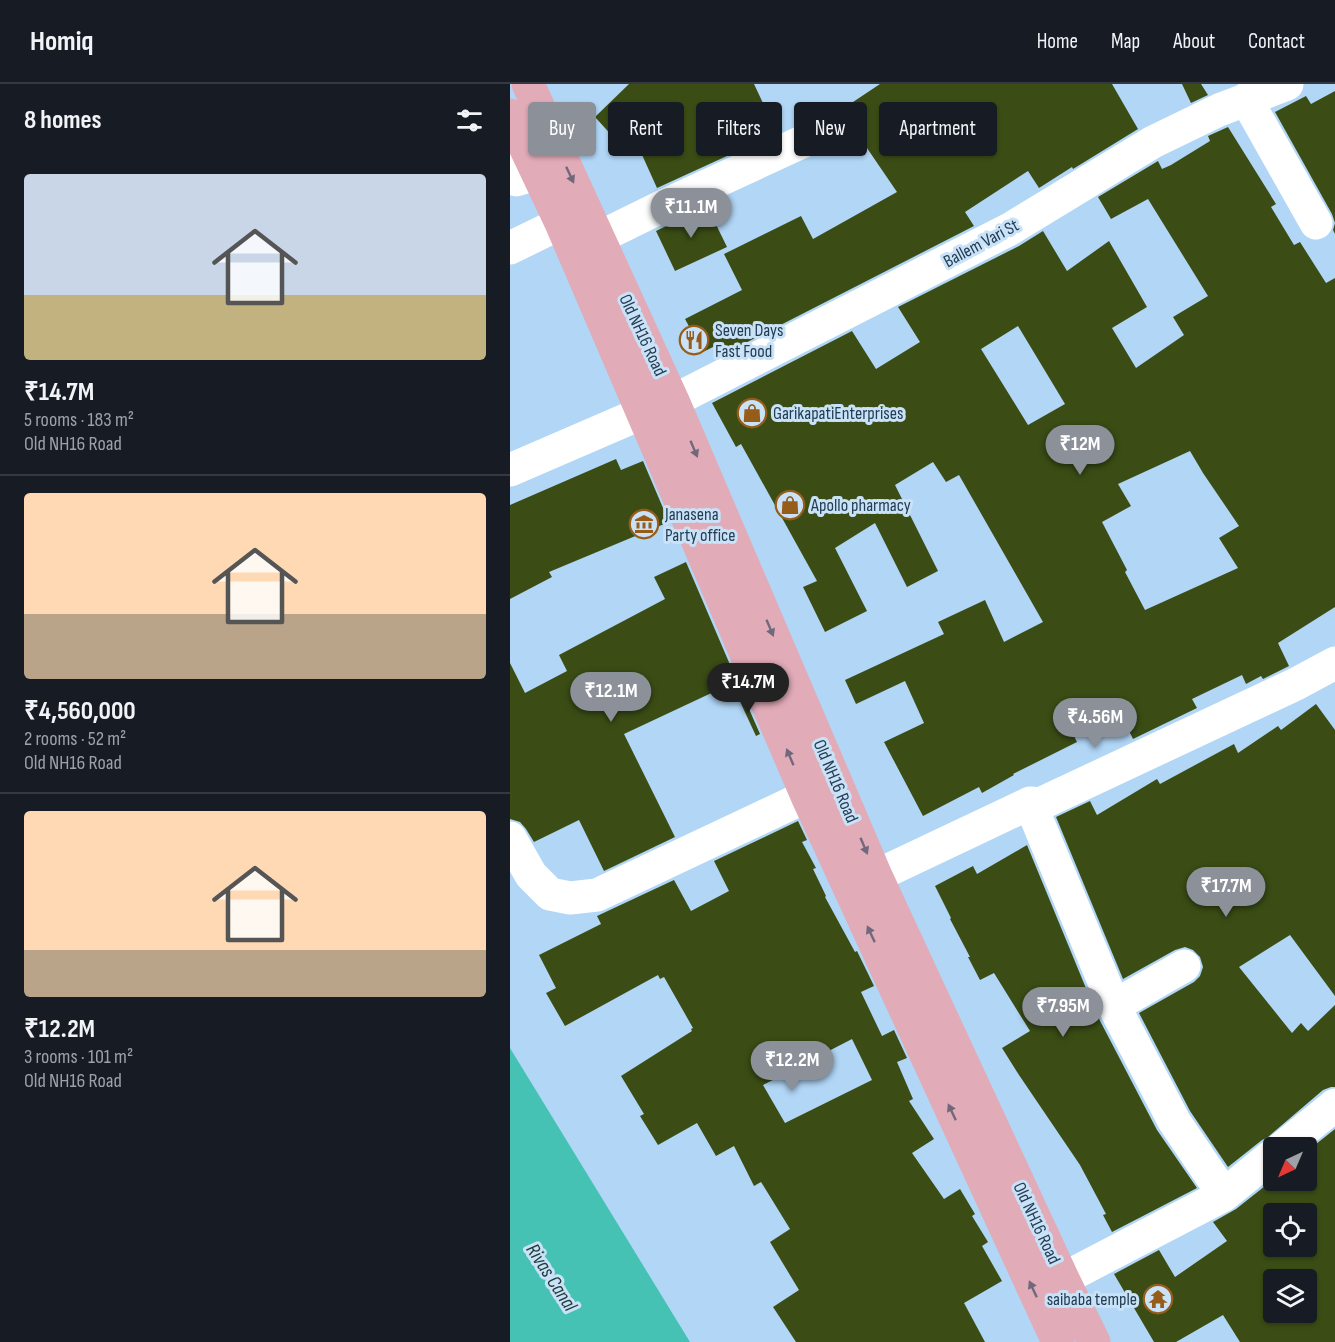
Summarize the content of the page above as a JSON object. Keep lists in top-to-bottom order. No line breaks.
{"streets":{"main road":["Old NH16 Road"],"street":["Ballem Vari St"]},"crossings":[["Ballem Vari St","Old NH16 Road"]],"water":["Rivas Canal"],"places":{"restaurant":["Seven Days Fast Food"],"shop":["GarikapatiEnterprises","Apollo pharmacy"],"museum":["Janasena Party office"],"temple":["saibaba temple"]},"north":"bottom left","page":{"header":"Homiq","nav":["Home","Map","About","Contact"],"heading":"8 homes","chip":["Buy","Rent","Filters","New","Apartment"],"list":[{"name":"₹14.7M","note":"5 rooms · 183 m² · Old NH16 Road"},{"name":"₹4,560,000","note":"2 rooms · 52 m² · Old NH16 Road"},{"name":"₹12.2M","note":"3 rooms · 101 m² · Old NH16 Road"}],"price":["₹11.1M","₹12M","₹14.7M","₹12.1M","₹4.56M","₹17.7M","₹7.95M","₹12.2M"]}}
